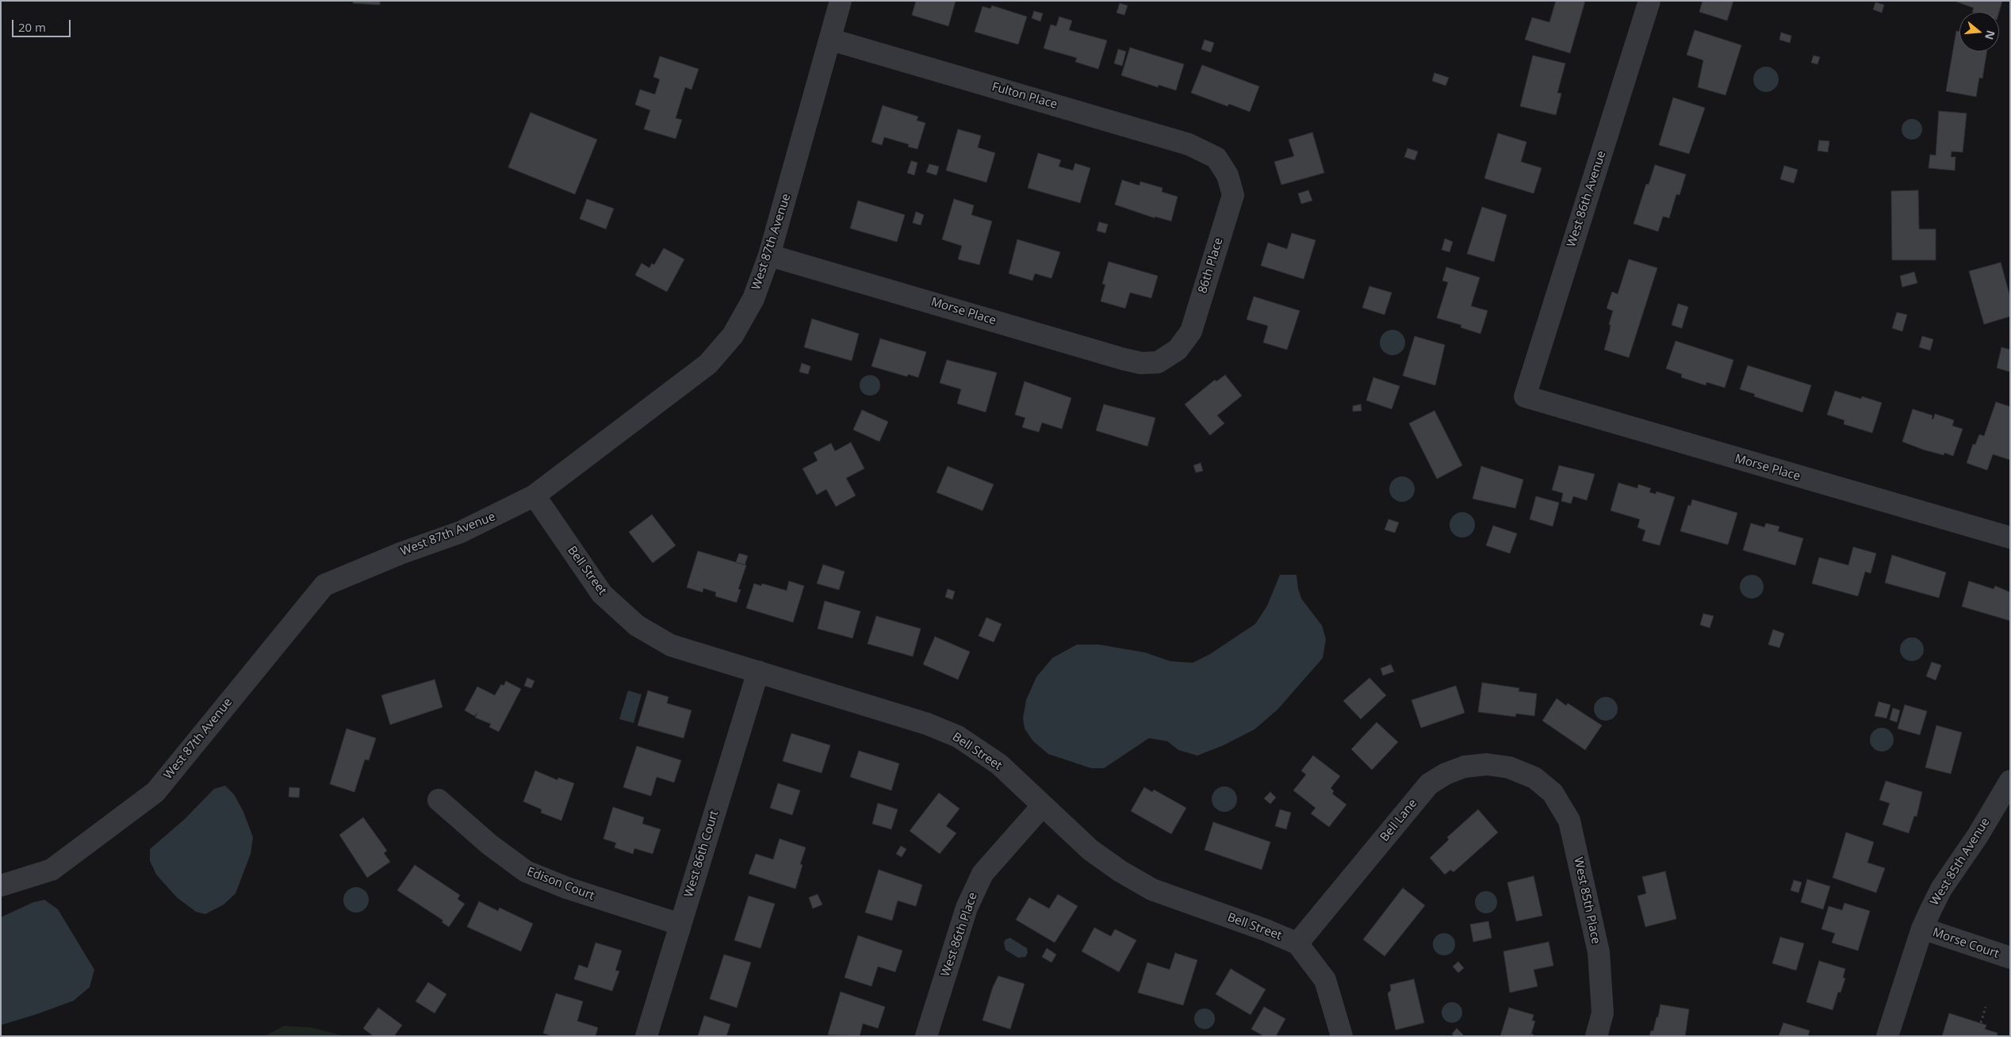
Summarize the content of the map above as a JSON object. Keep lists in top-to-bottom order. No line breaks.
{"streets":{"street":["Fulton Place","West 86th Avenue","West 87th Avenue","86th Place","Morse Place","Bell Street","Bell Lane","West 86th Court","West 85th Avenue","Edison Court","West 85th Place","West 86th Place","Morse Court"]},"crossings":[["Fulton Place","West 87th Avenue"],["Fulton Place","86th Place"],["West 86th Avenue","Morse Place"],["West 87th Avenue","Morse Place"],["West 87th Avenue","Bell Street"],["86th Place","Morse Place"],["Bell Street","Bell Lane"],["Bell Street","West 86th Court"],["Bell Street","West 86th Place"],["Bell Lane","West 85th Place"],["West 86th Court","Edison Court"],["West 85th Avenue","Morse Court"]],"scale_bar":"20 m","north":"right"}
